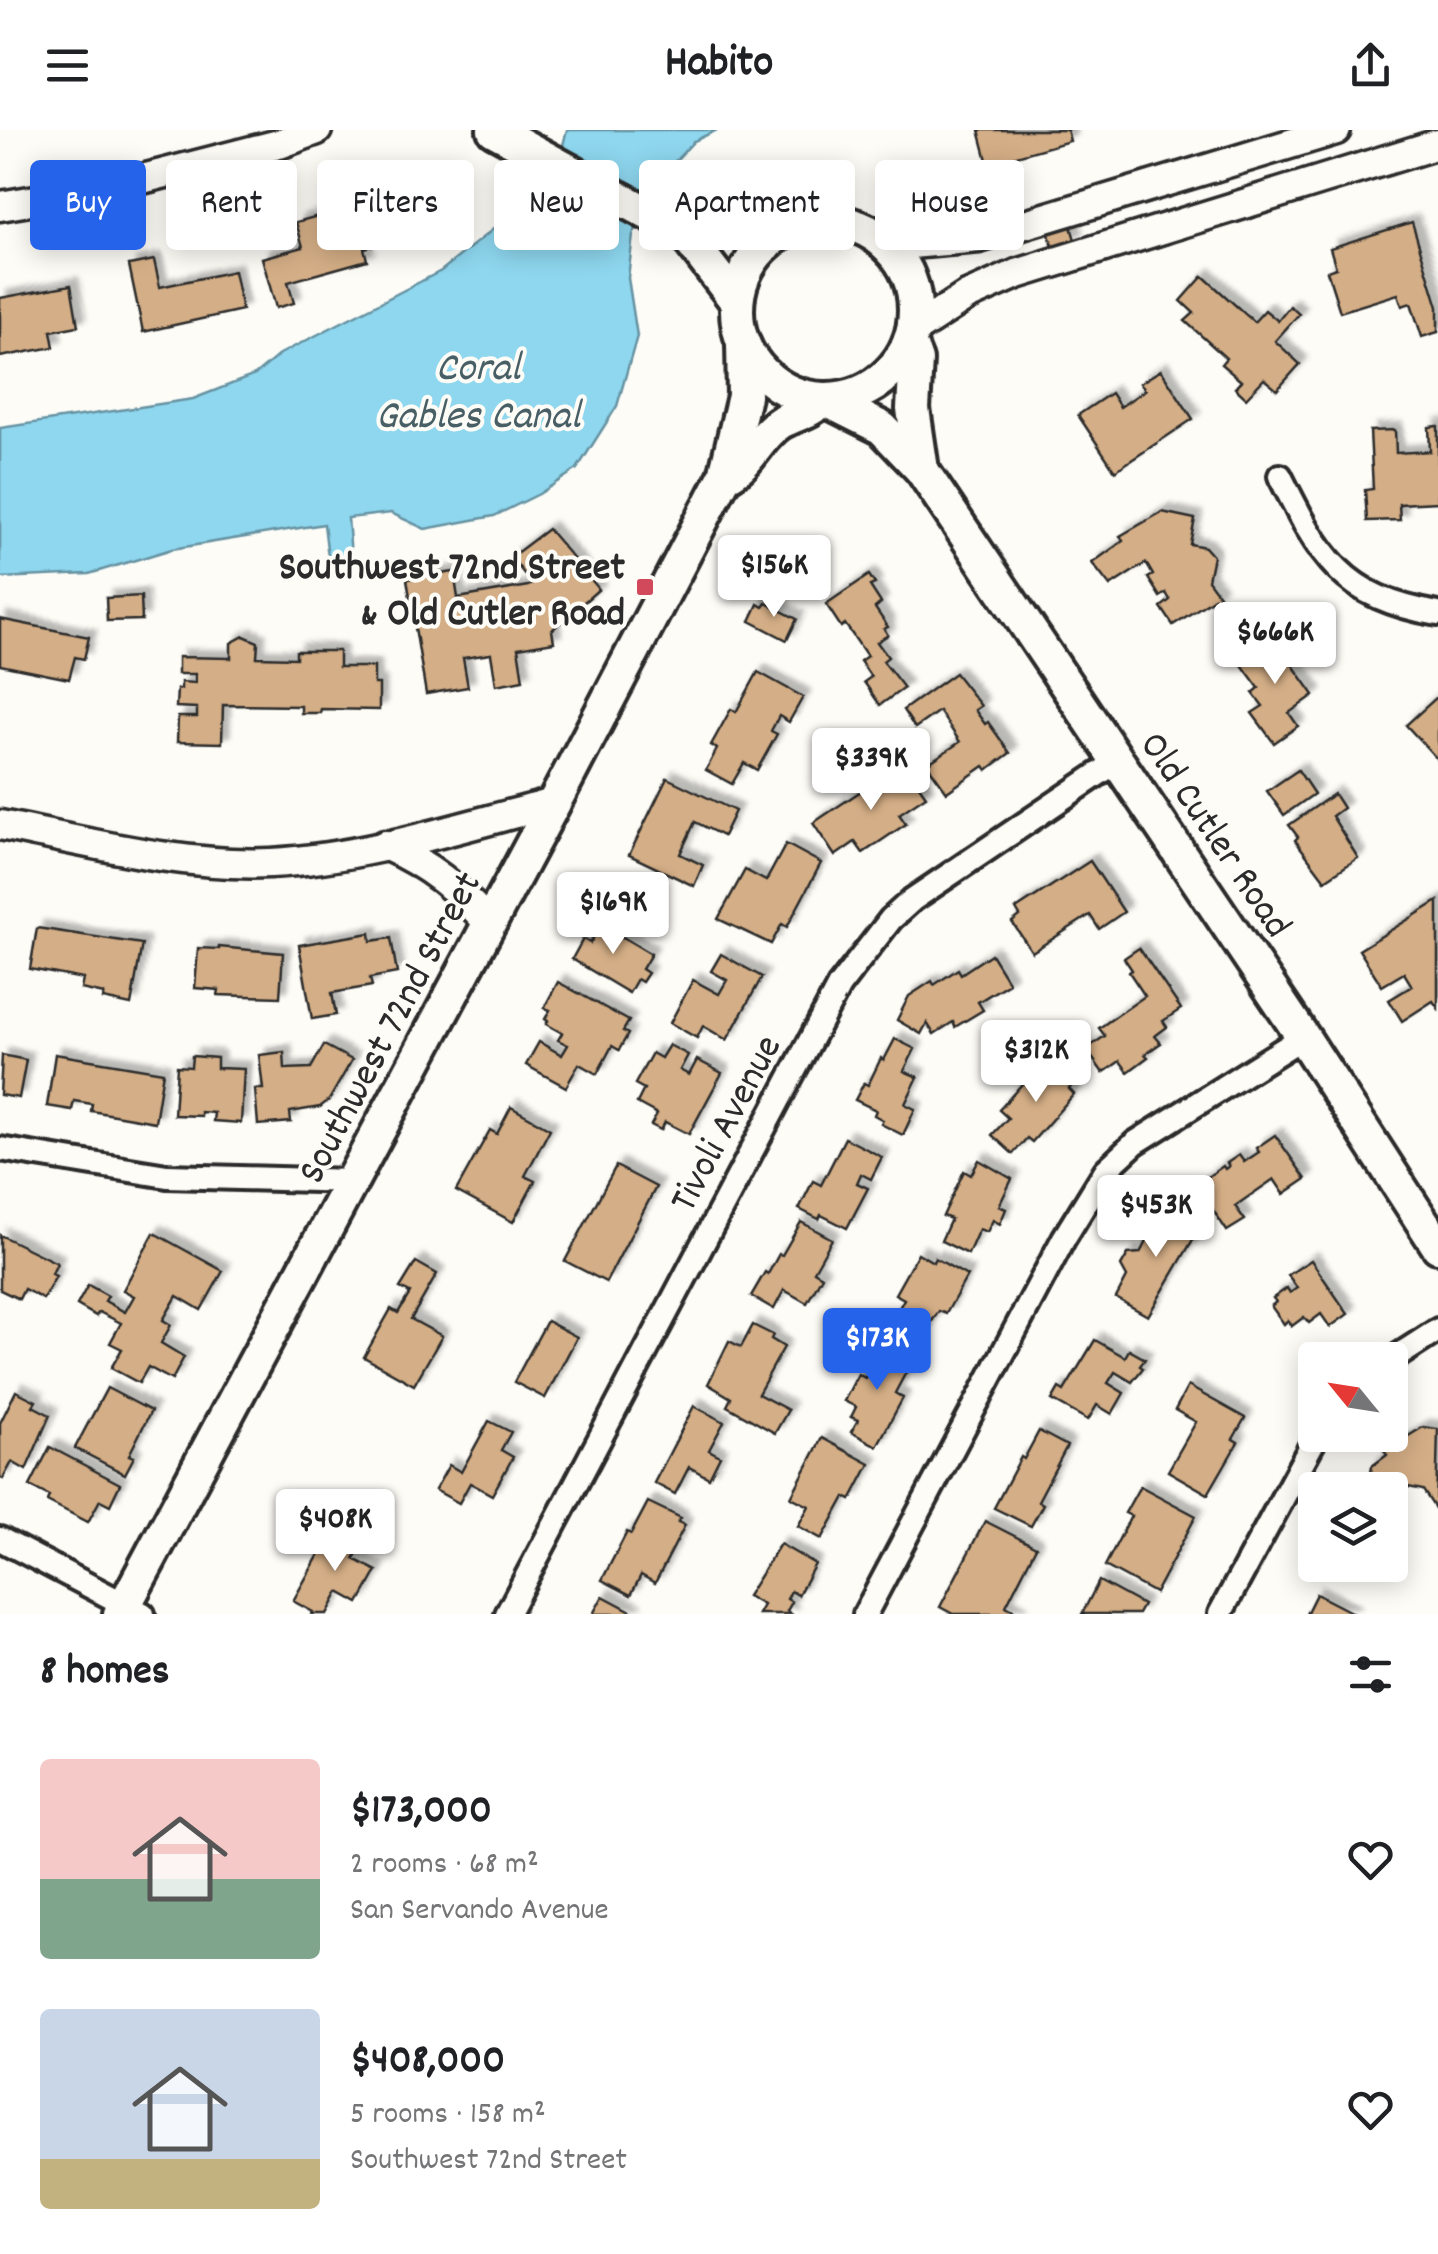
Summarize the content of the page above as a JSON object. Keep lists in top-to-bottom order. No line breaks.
{"streets":{"main road":["Old Cutler Road","Southwest 72nd Street"],"street":["Tivoli Avenue"]},"crossings":[["Old Cutler Road","Southwest 72nd Street"],["Old Cutler Road","Tivoli Avenue"]],"water":["Coral Gables Canal"],"places":{"transit":["Southwest 72nd Street & Old Cutler Road"]},"north":"top left","page":{"header":"Habito","chip":["Buy","Rent","Filters","New","Apartment","House"],"price":["$156K","$666K","$339K","$169K","$312K","$453K","$173K","$408K"],"heading":"8 homes","list":[{"name":"$173,000","note":"2 rooms · 68 m² · San Servando Avenue"},{"name":"$408,000","note":"5 rooms · 158 m² · Southwest 72nd Street"}]}}
